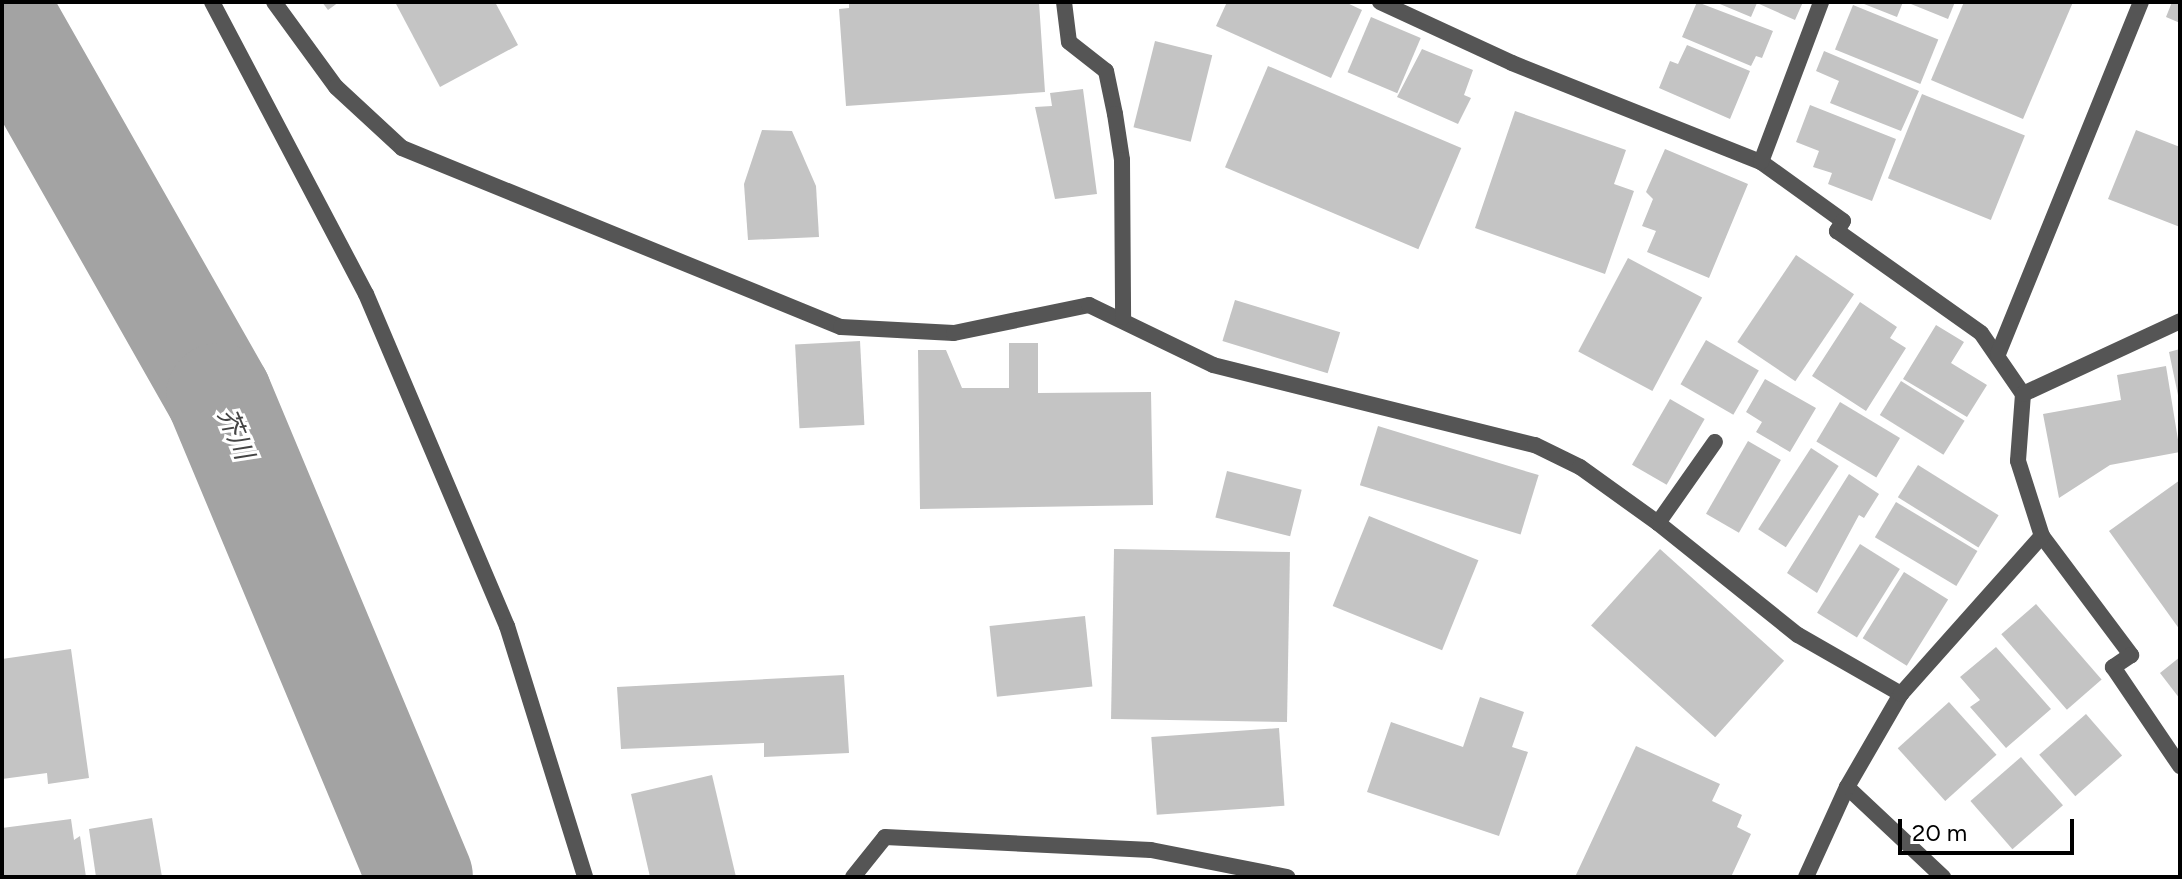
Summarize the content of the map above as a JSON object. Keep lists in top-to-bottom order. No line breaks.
{"water":["芥川"],"scale_bar":"20 m"}
